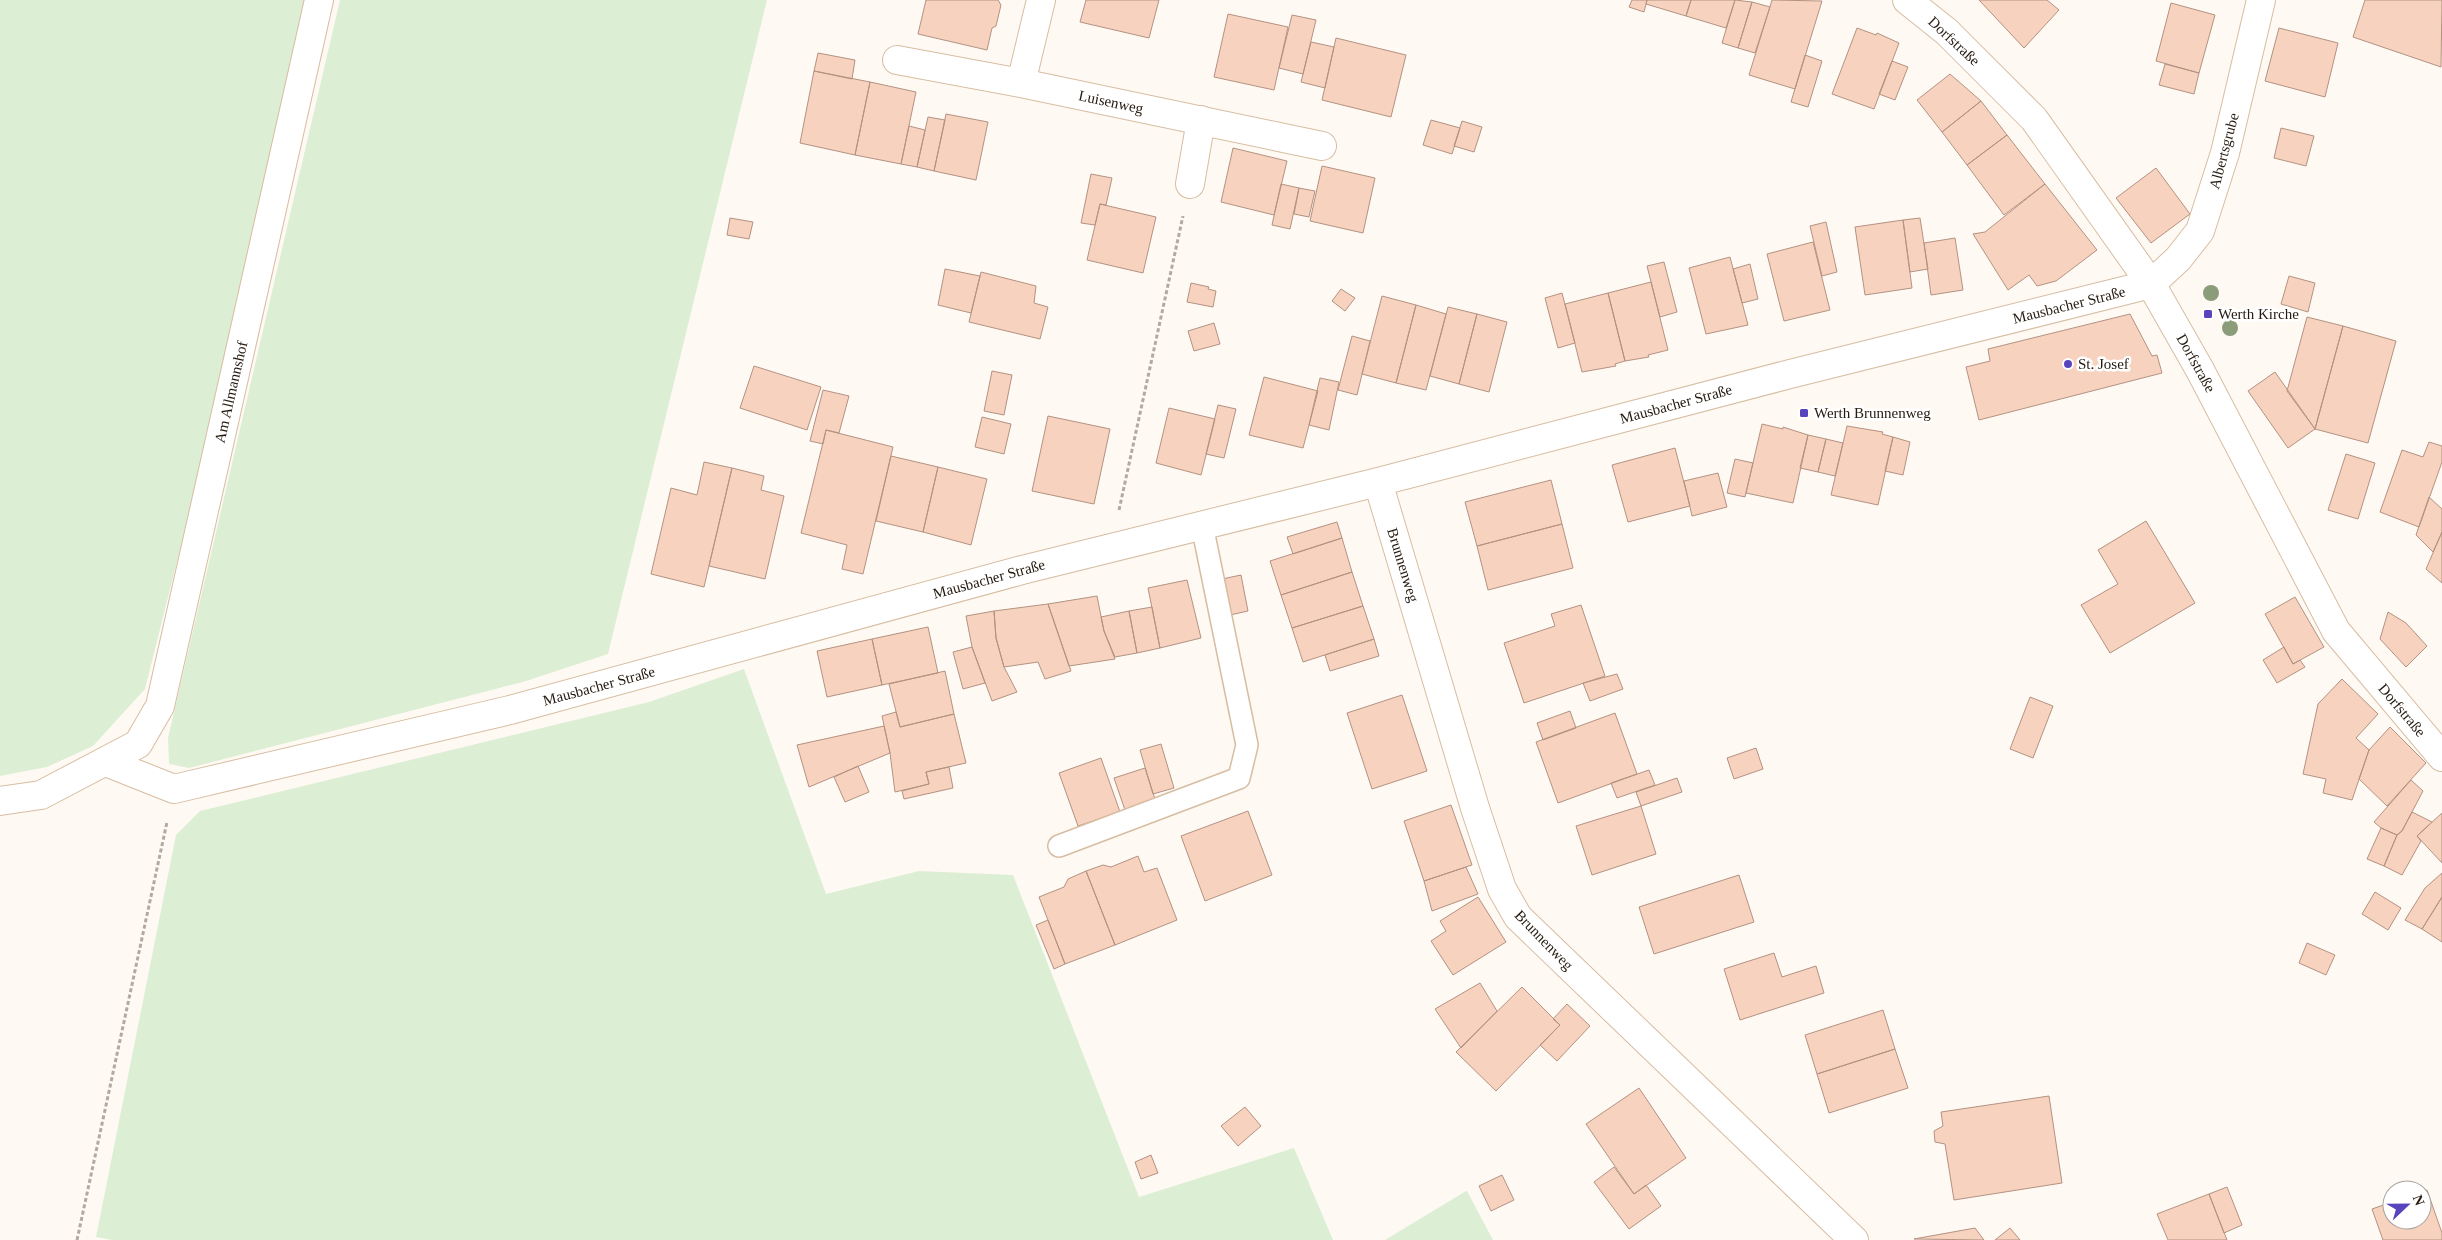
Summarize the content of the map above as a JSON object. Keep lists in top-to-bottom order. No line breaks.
{"streets":{"street":["Dorfstraße","Luisenweg","Albertsgrube","Mausbacher Straße","Am Allmannshof","Brunnenweg"]},"crossings":[["Dorfstraße","Albertsgrube"],["Dorfstraße","Mausbacher Straße"],["Albertsgrube","Mausbacher Straße"],["Mausbacher Straße","Brunnenweg"]],"places":{"transit":["Werth Kirche","Werth Brunnenweg"],"other":["St. Josef"]},"north":"right"}
